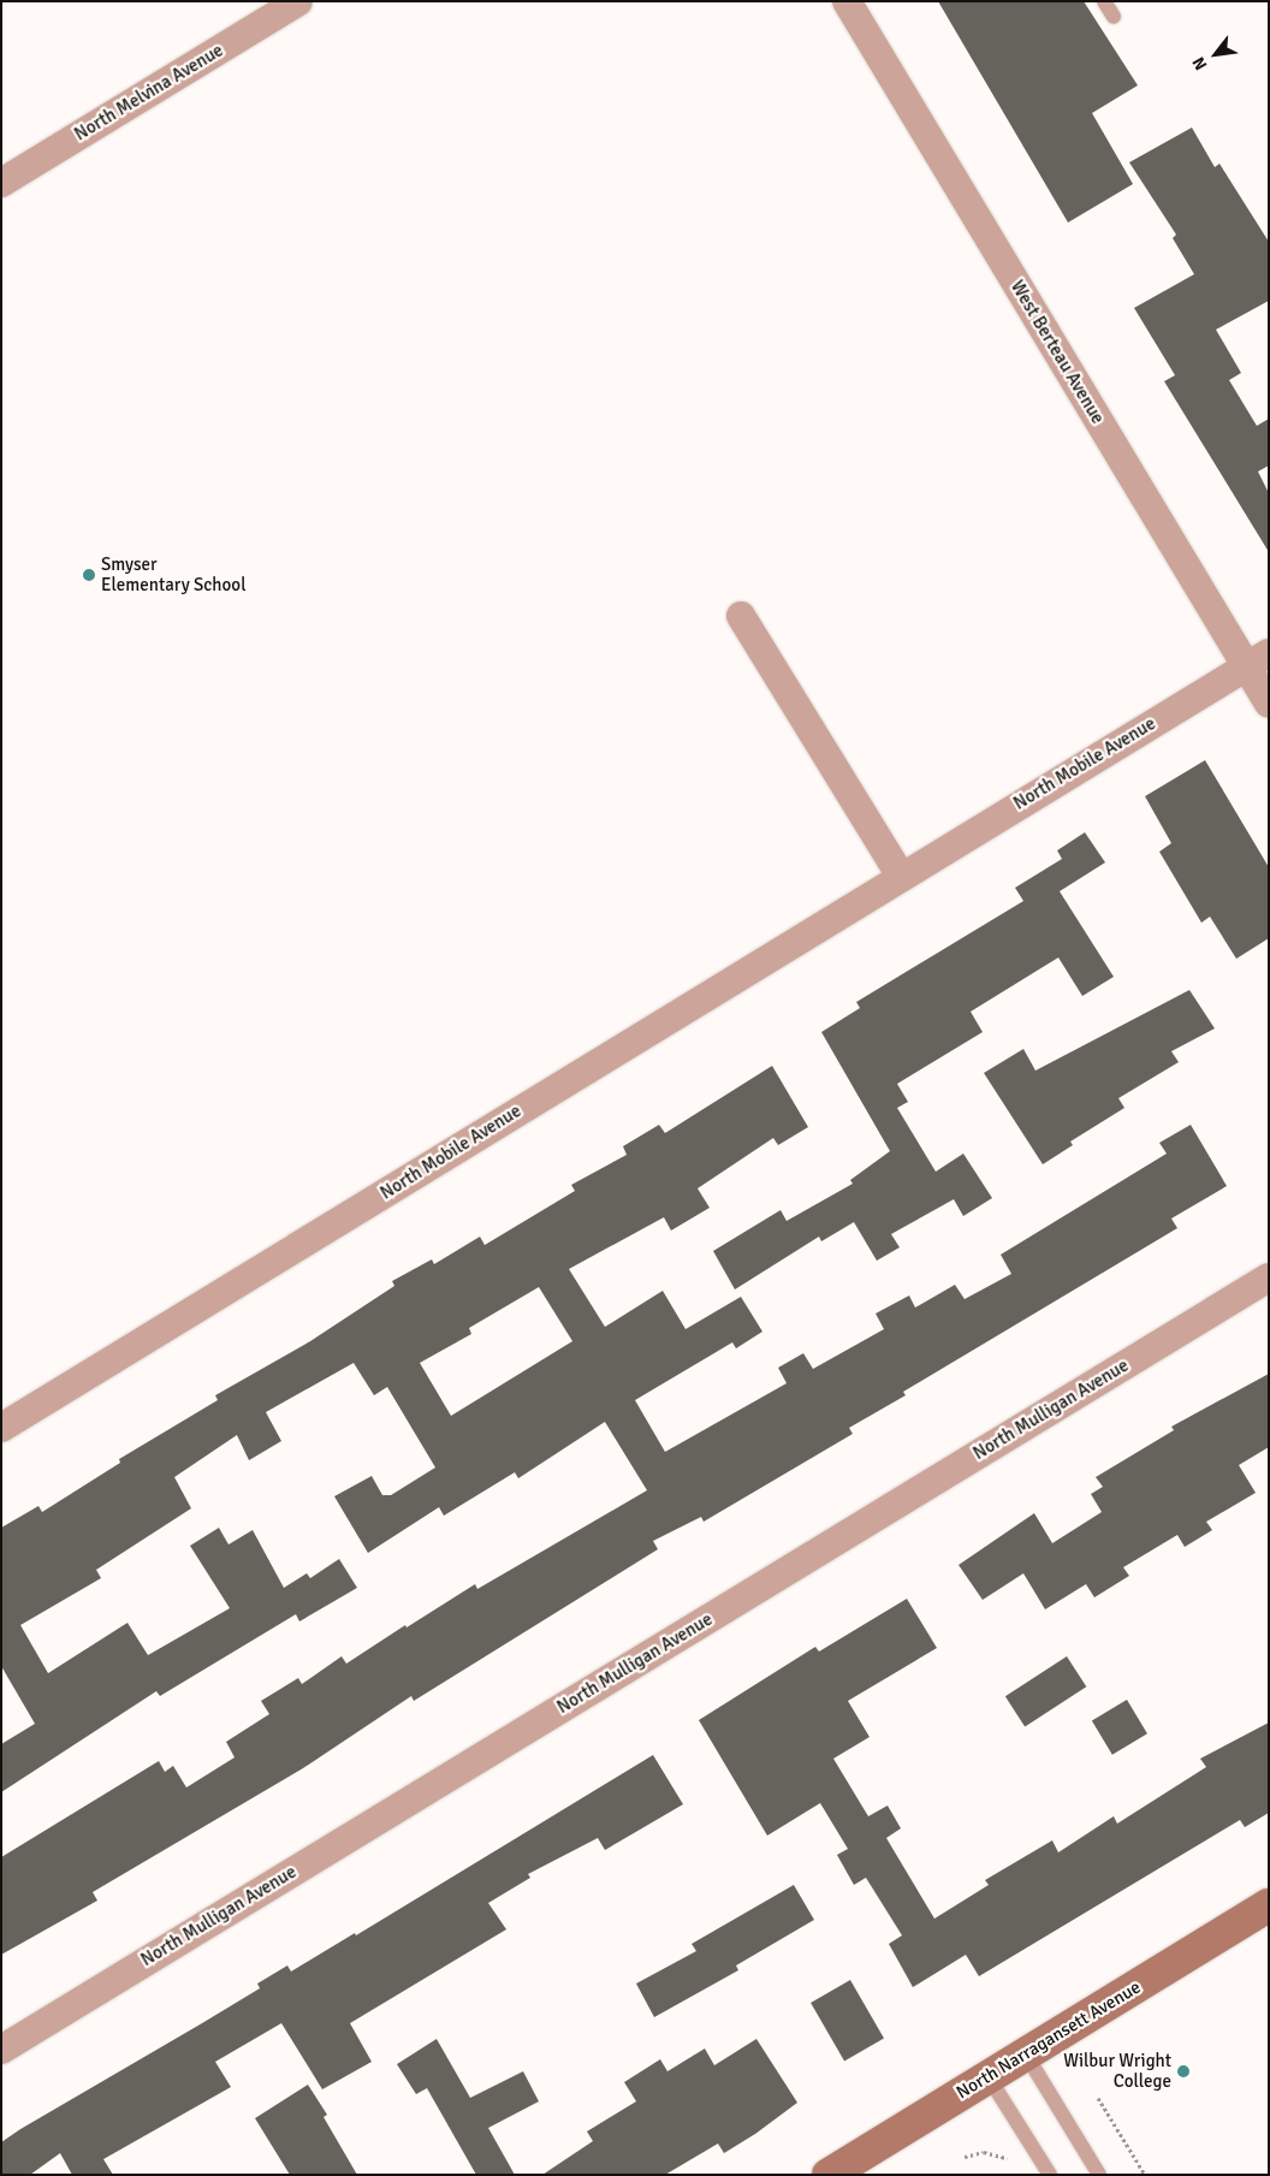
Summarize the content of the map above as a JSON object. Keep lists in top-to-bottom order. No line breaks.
{"streets":{"main road":["North Narragansett Avenue"],"street":["North Melvina Avenue","West Berteau Avenue","North Mobile Avenue","North Mulligan Avenue"]},"crossings":[["West Berteau Avenue","North Mobile Avenue"]],"places":["Smyser Elementary School","Wilbur Wright College"],"north":"bottom left"}
